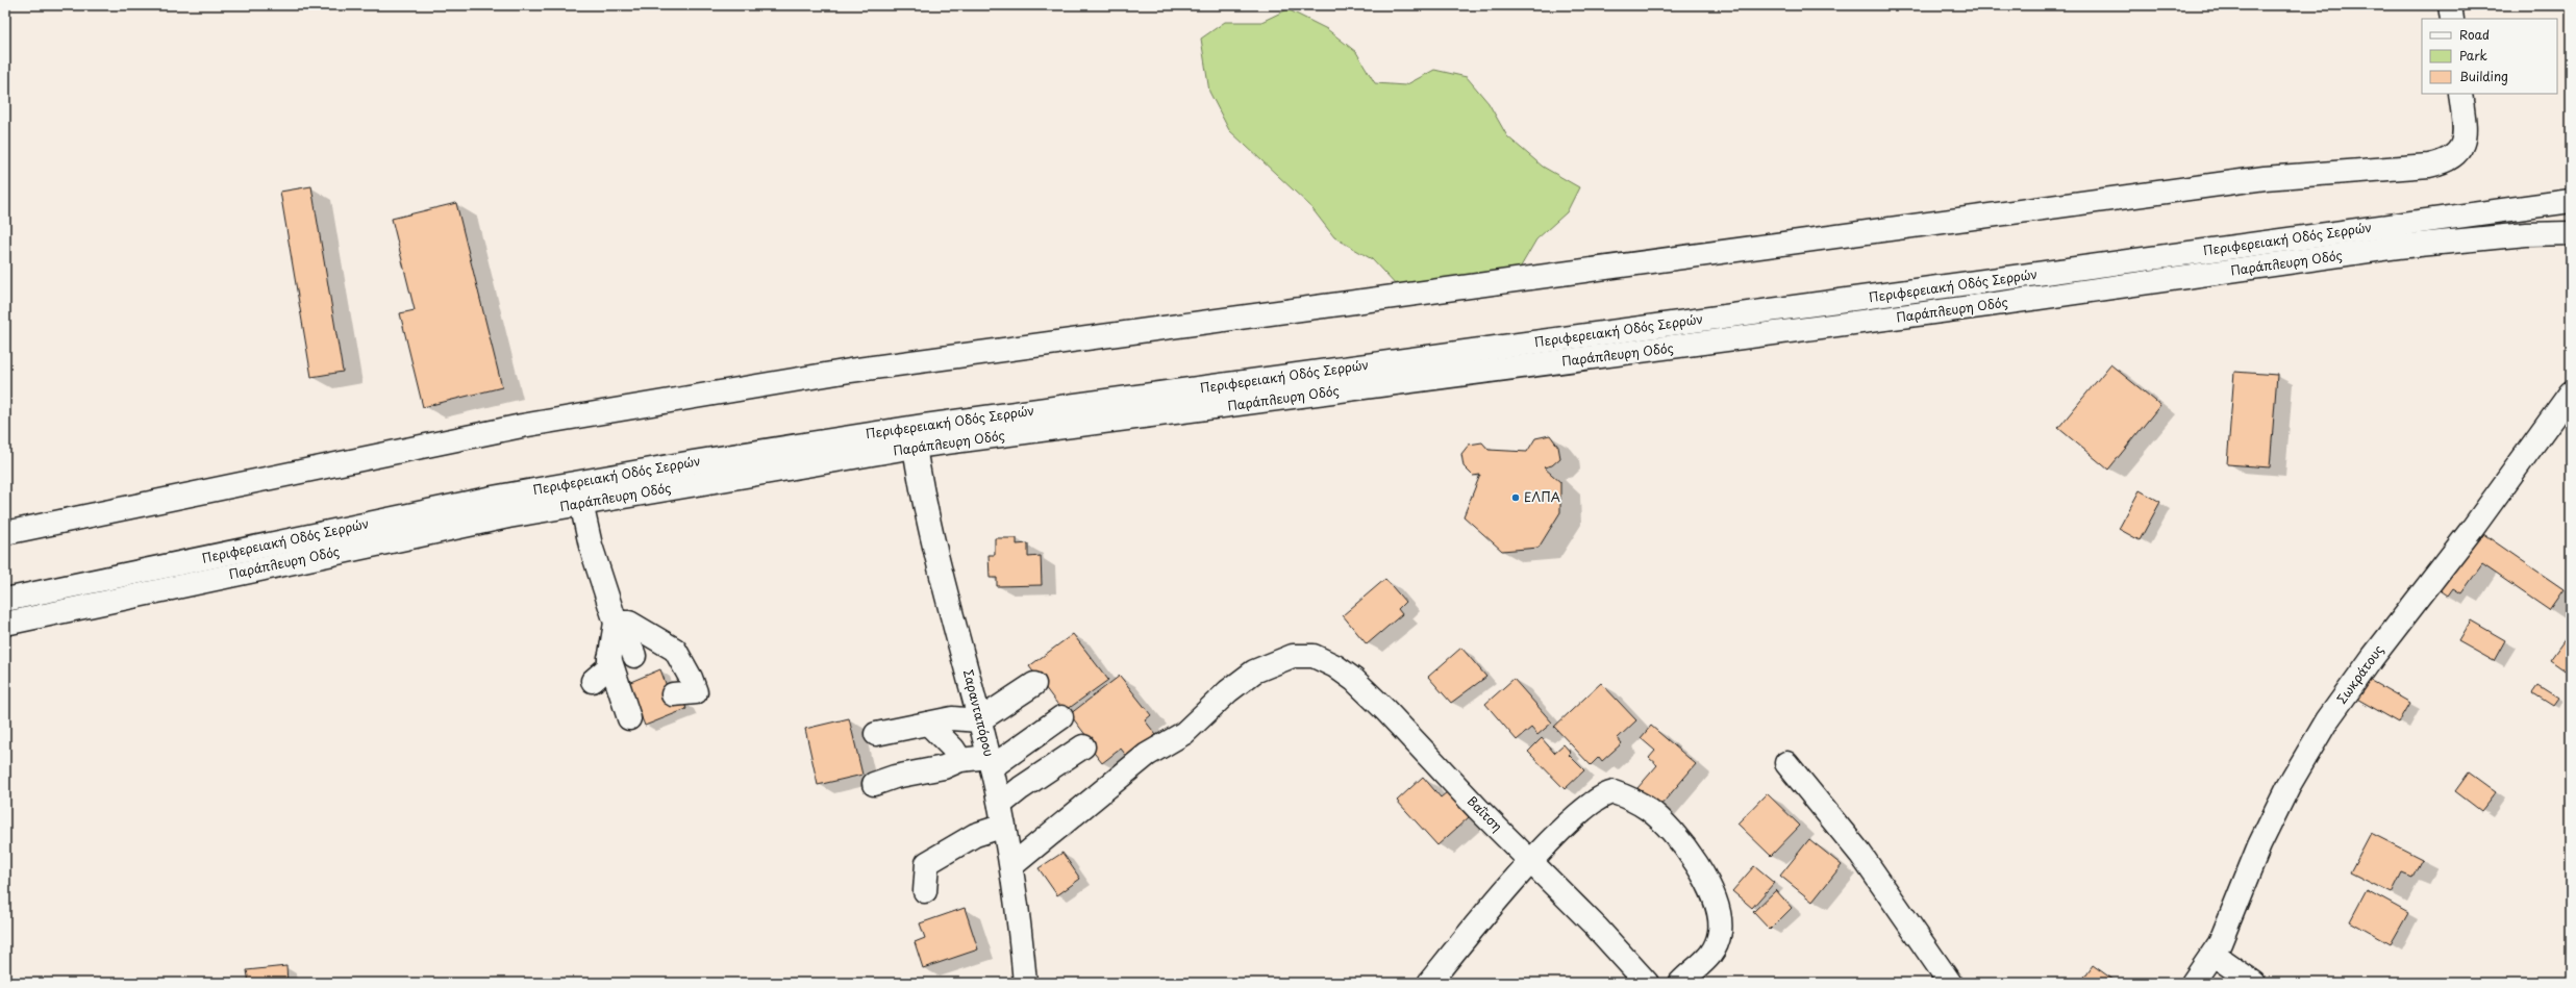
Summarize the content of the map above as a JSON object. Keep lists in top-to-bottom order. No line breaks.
{"streets":{"street":["Περιφερειακή Οδός Σερρών","Παράπλευρη Οδός","Σωκράτους","Σαρανταπόρου","Βαΐτση"]},"crossings":[["Παράπλευρη Οδός","Σαρανταπόρου"],["Σαρανταπόρου","Βαΐτση"]],"places":["ΕΛΠΑ"],"legend":["Road","Park","Building"]}
